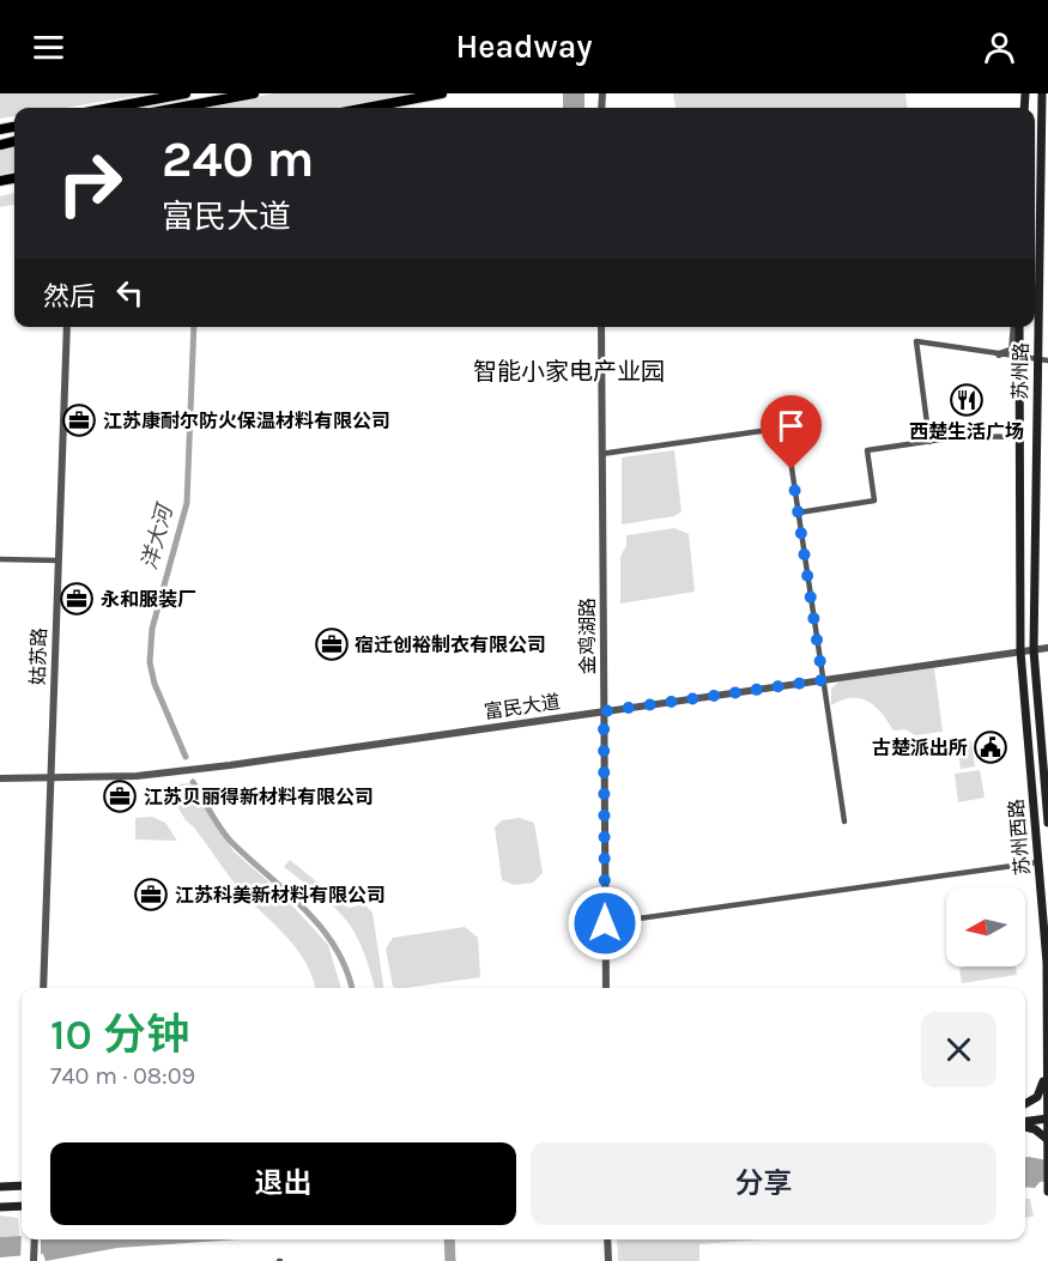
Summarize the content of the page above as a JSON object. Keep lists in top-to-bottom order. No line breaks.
{"streets":{"main road":["苏州路","苏州西路"],"street":["金鸡湖路","姑苏路","富民大道"]},"crossings":[["苏州路","富民大道"],["苏州路","苏州西路"],["金鸡湖路","富民大道"],["姑苏路","富民大道"],["富民大道","苏州西路"]],"districts":["智能小家电产业园"],"water":["洋大河"],"places":{"restaurant":["西楚生活广场"],"office":["江苏康耐尔防火保温材料有限公司","永和服装厂","宿迁创裕制衣有限公司","江苏贝丽得新材料有限公司","江苏科美新材料有限公司"],"public building":["古楚派出所"]},"north":"left","page":{"header":"Headway","turn":["240 m","富民大道"],"then":"然后","heading":["10 分钟","740 m · 08:09"],"buttons":["退出","分享"]}}
